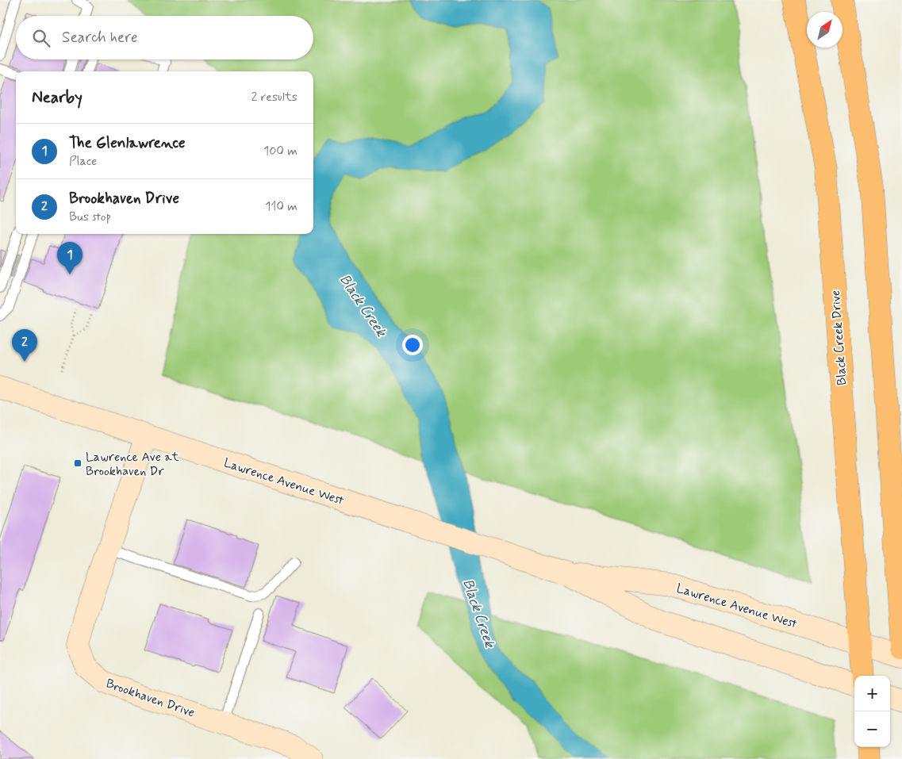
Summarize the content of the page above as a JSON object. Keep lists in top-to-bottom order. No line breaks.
{"streets":{"main road":["Black Creek Drive","Lawrence Avenue West","Brookhaven Drive"]},"crossings":[["Black Creek Drive","Lawrence Avenue West"],["Lawrence Avenue West","Brookhaven Drive"]],"water":["Black Creek"],"places":{"transit":["Lawrence Ave at Brookhaven Dr"]},"north":"top right","page":{"search":"Search here","heading":["Nearby","2 results"],"list":[{"mark":"1","name":"The Glenlawrence","note":"Place","value":"100 m"},{"mark":"2","name":"Brookhaven Drive","note":"Bus stop","value":"110 m"}],"pins":["1","2"],"map_buttons":["+","−"]}}
